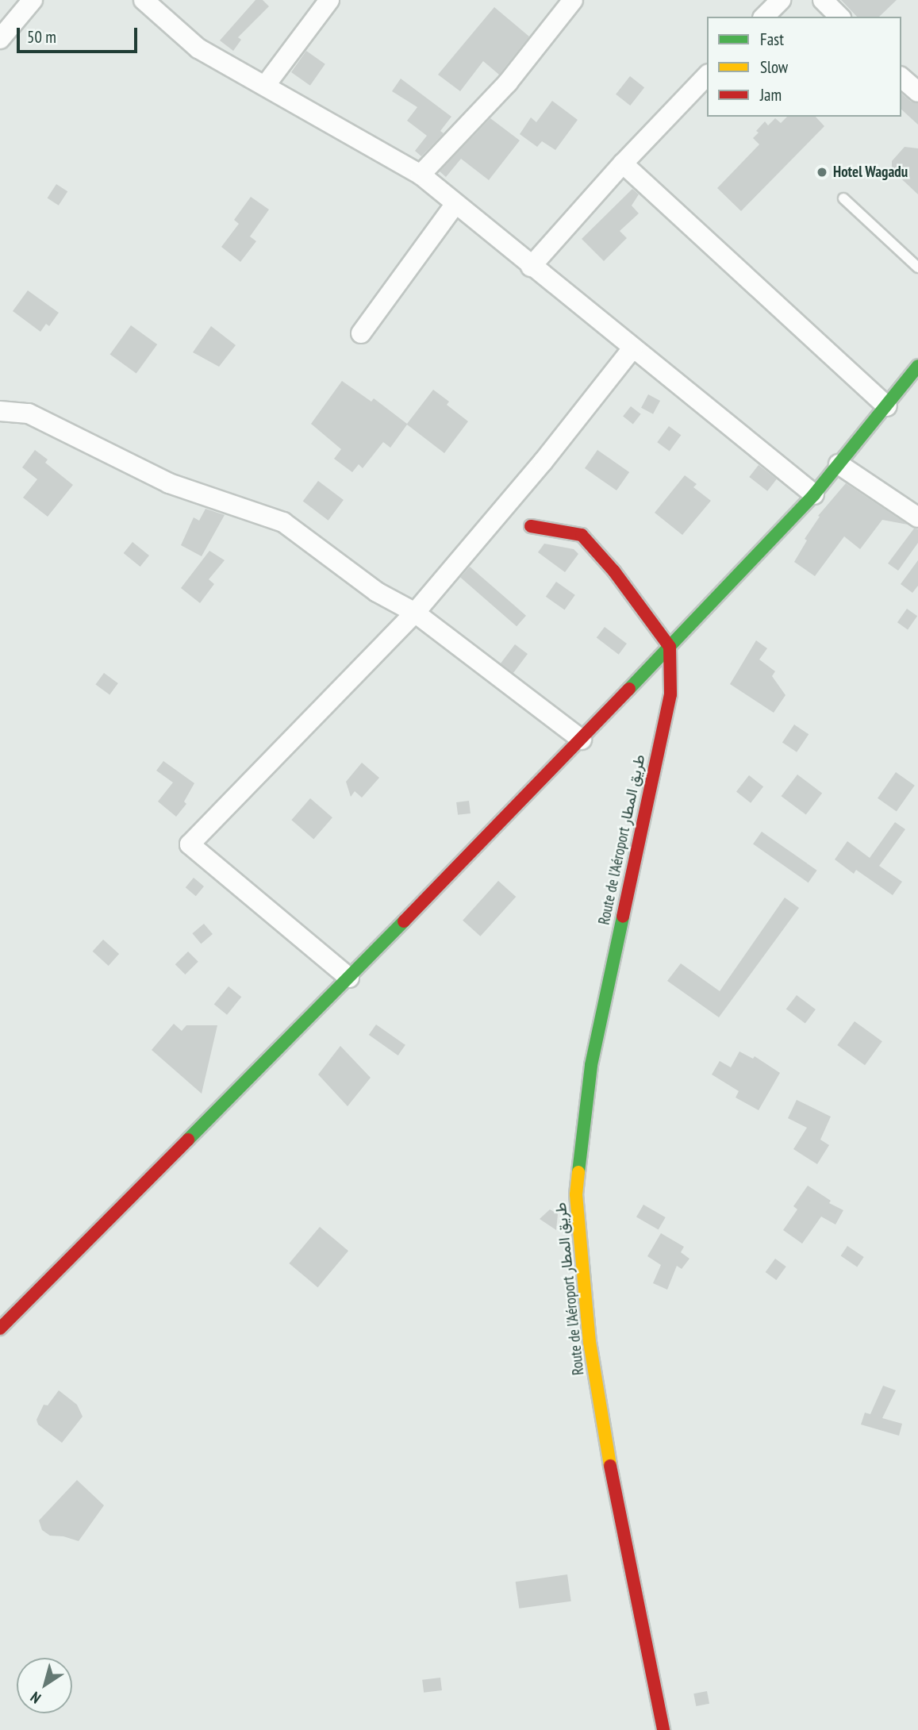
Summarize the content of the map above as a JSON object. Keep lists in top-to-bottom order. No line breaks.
{"streets":{"main road":["Route de l'Aéroport طريق المطار"]},"places":["Hotel Wagadu"],"legend":["Fast","Slow","Jam"],"scale_bar":"50 m","north":"bottom left"}
